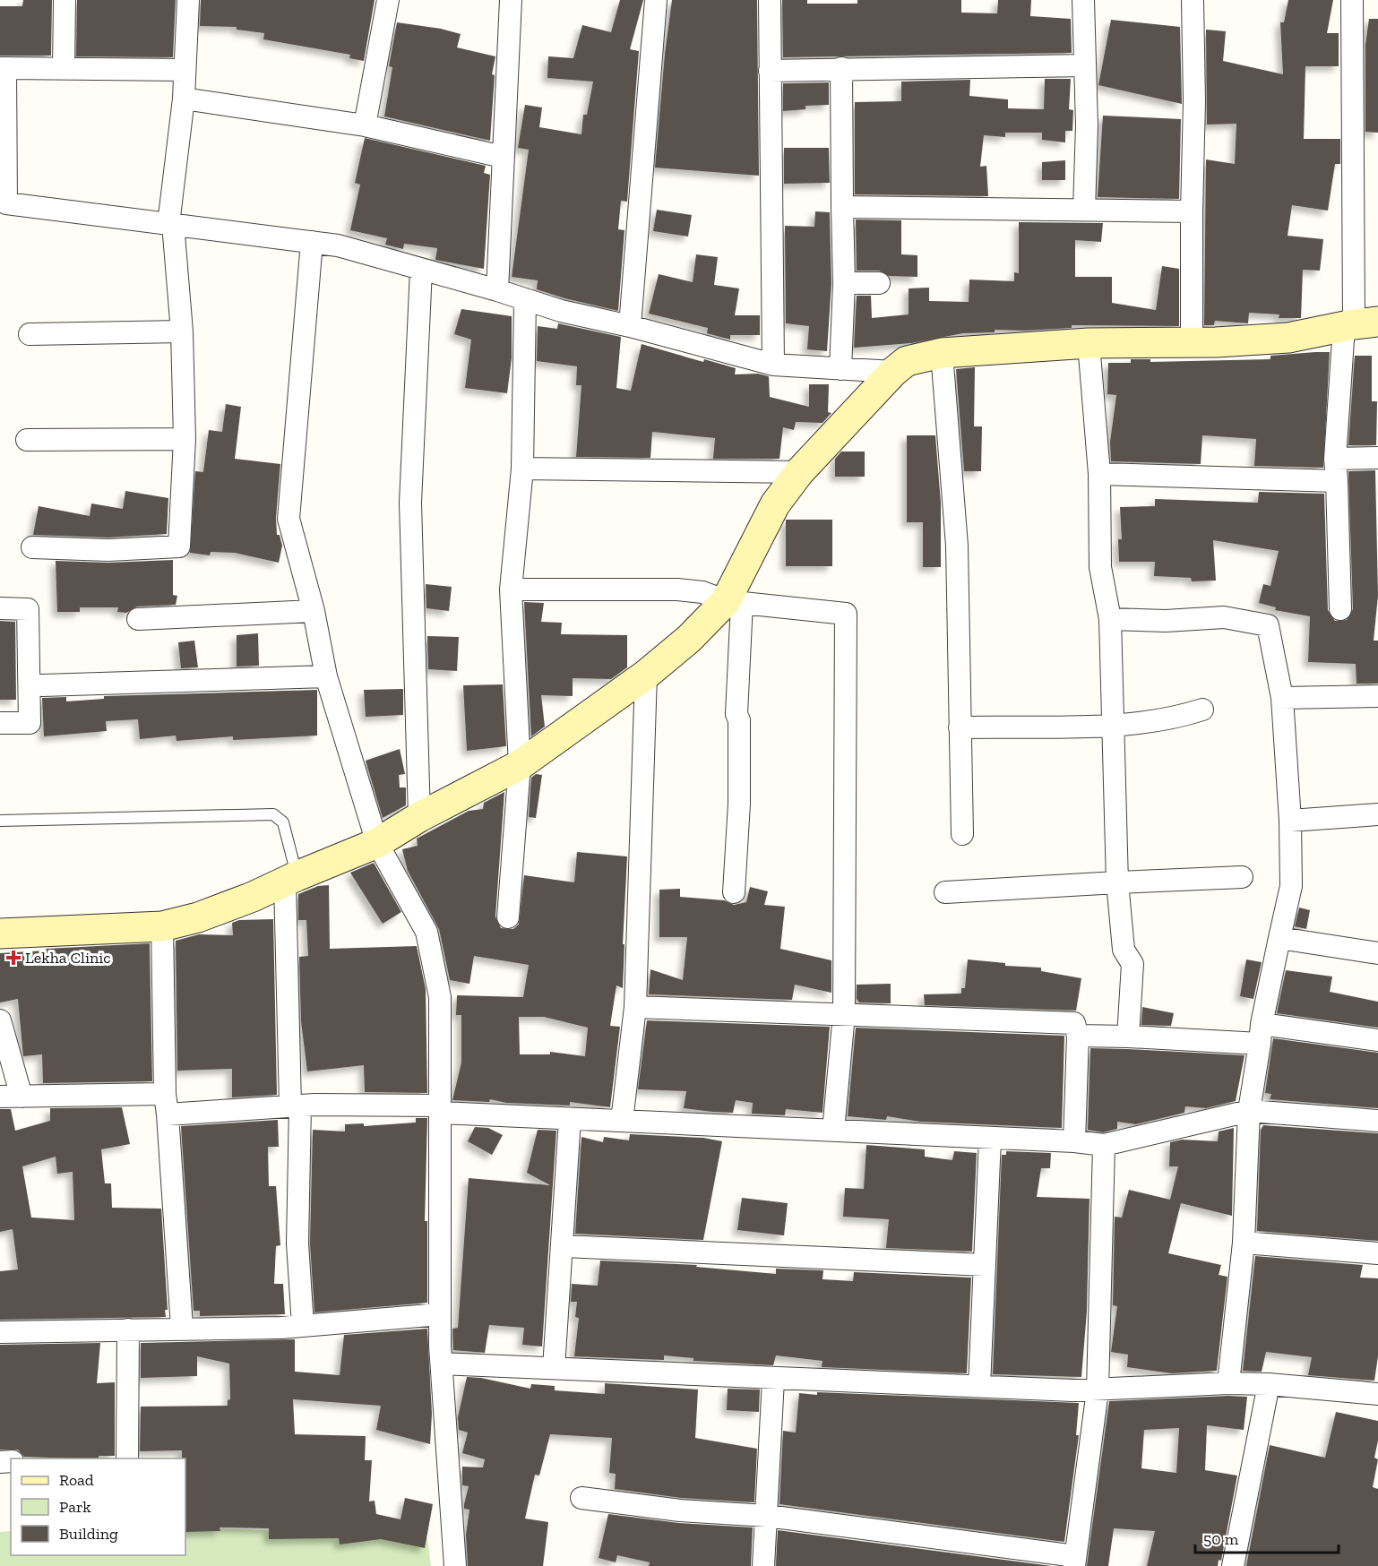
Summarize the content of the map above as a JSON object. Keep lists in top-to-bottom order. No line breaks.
{"places":{"health":["Lekha Clinic"]},"legend":["Road","Park","Building"],"scale_bar":"50 m"}
